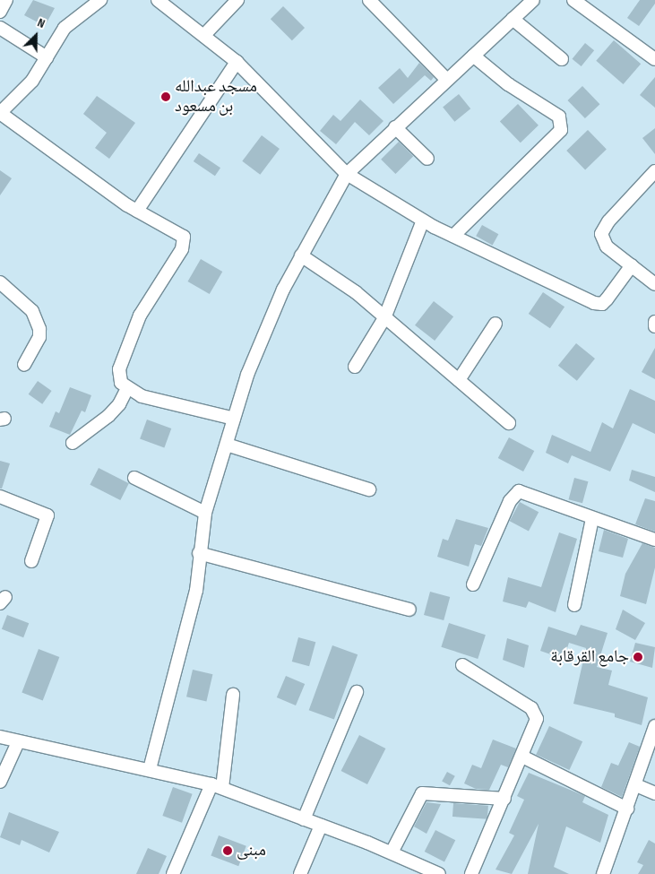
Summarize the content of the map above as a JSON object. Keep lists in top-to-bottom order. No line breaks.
{"places":["مسجد عبدالله بن مسعود","جامع القرقابة","مبنى"],"north":"top right"}
